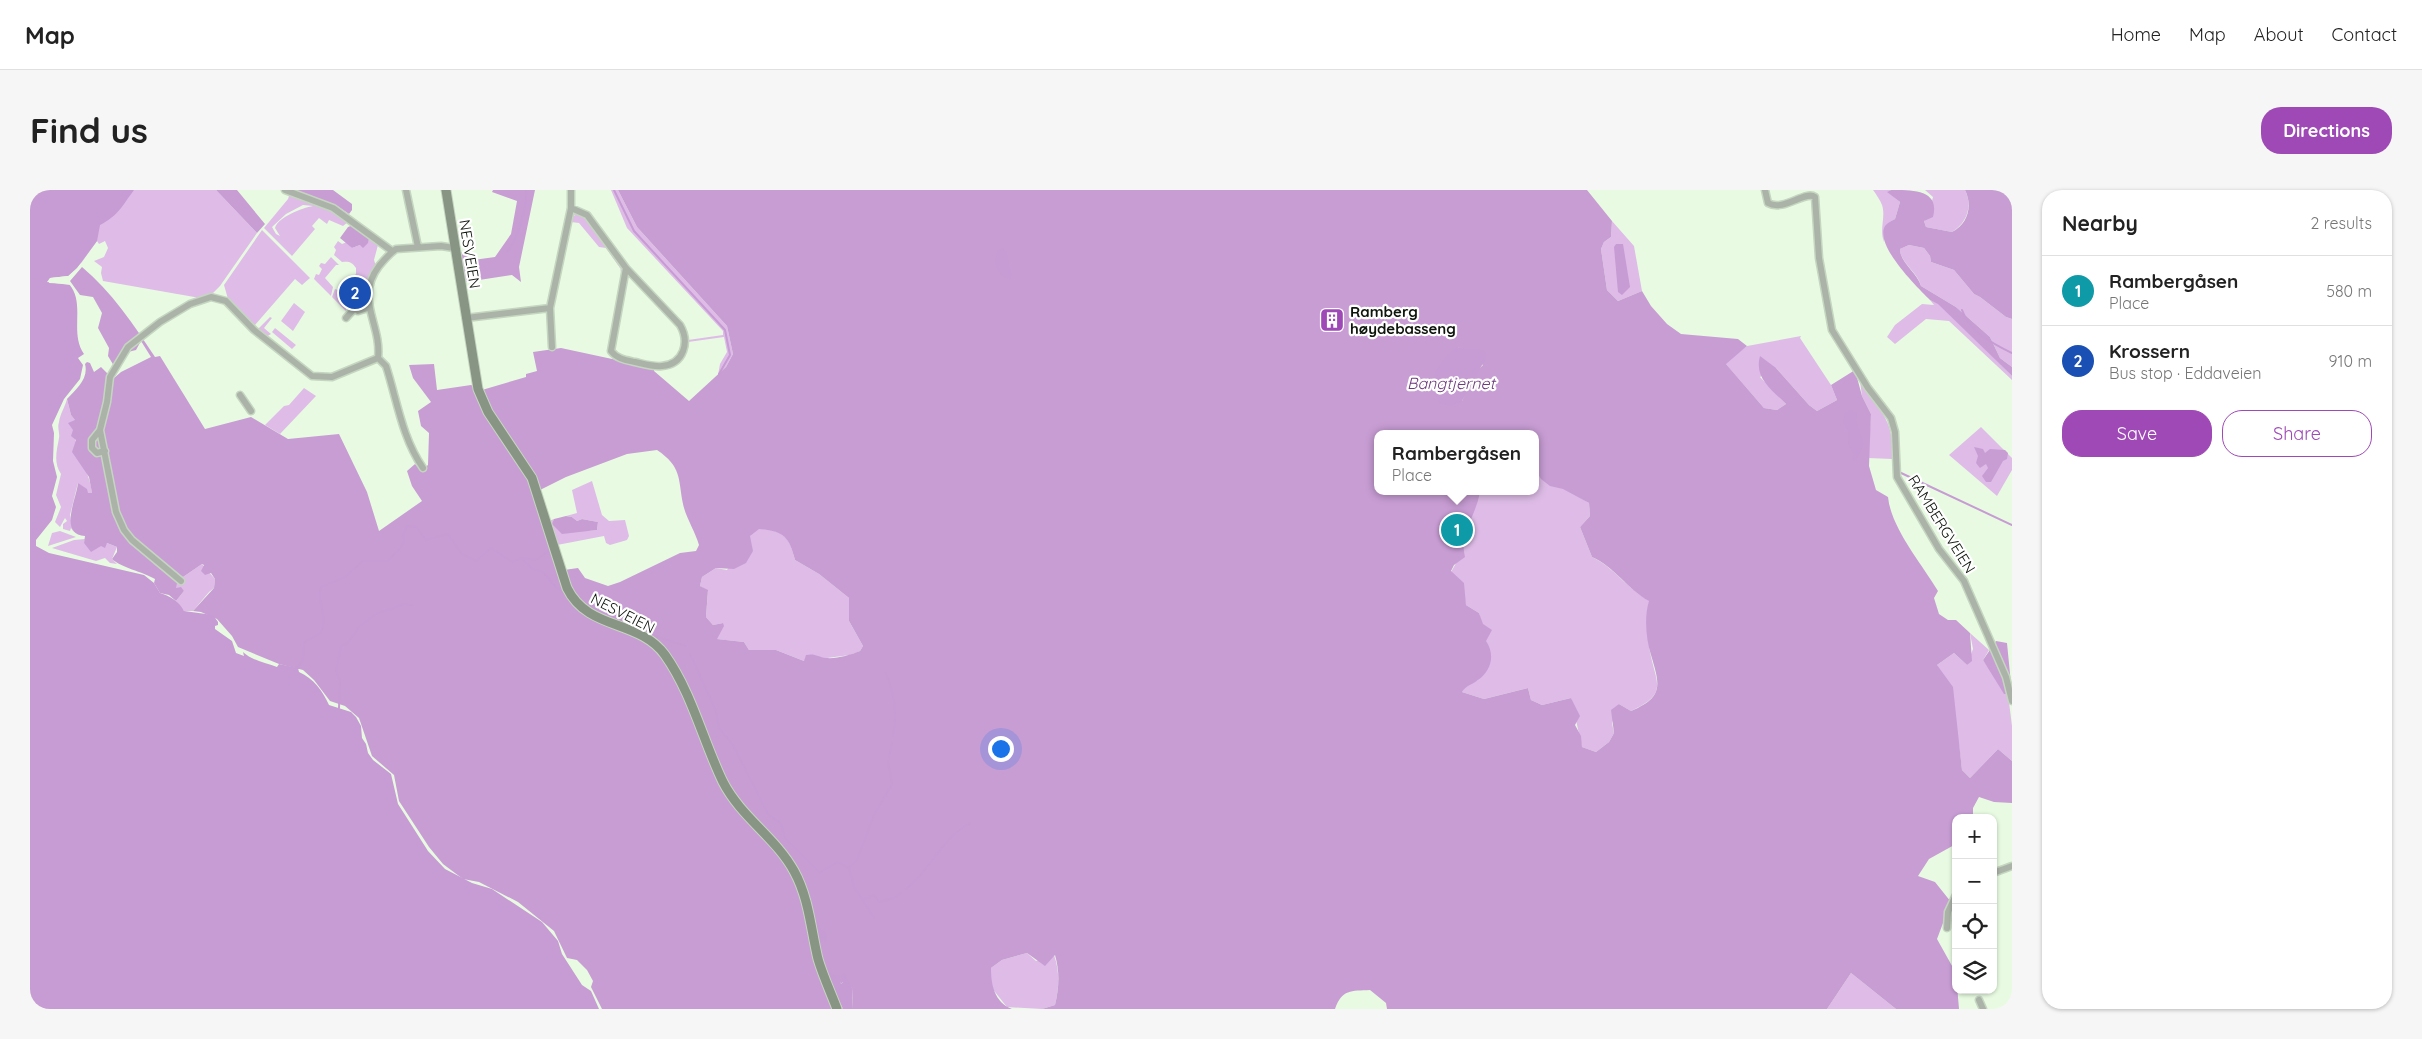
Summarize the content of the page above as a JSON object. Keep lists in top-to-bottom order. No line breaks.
{"streets":{"main road":["NESVEIEN"],"street":["RAMBERGVEIEN"]},"water":["Bangtjernet"],"places":{"building":["Ramberg høydebasseng"]},"page":{"header":"Map","nav":["Home","Map","About","Contact"],"buttons":["Directions",["Save","Share"]],"title":"Find us","heading":["Nearby","2 results"],"list":[{"mark":"1","name":"Rambergåsen","note":"Place","value":"580 m"},{"mark":"2","name":"Krossern","note":"Bus stop · Eddaveien","value":"910 m"}],"pins":["2","1"],"popup":["Rambergåsen","Place"],"map_buttons":["+","−"]}}
